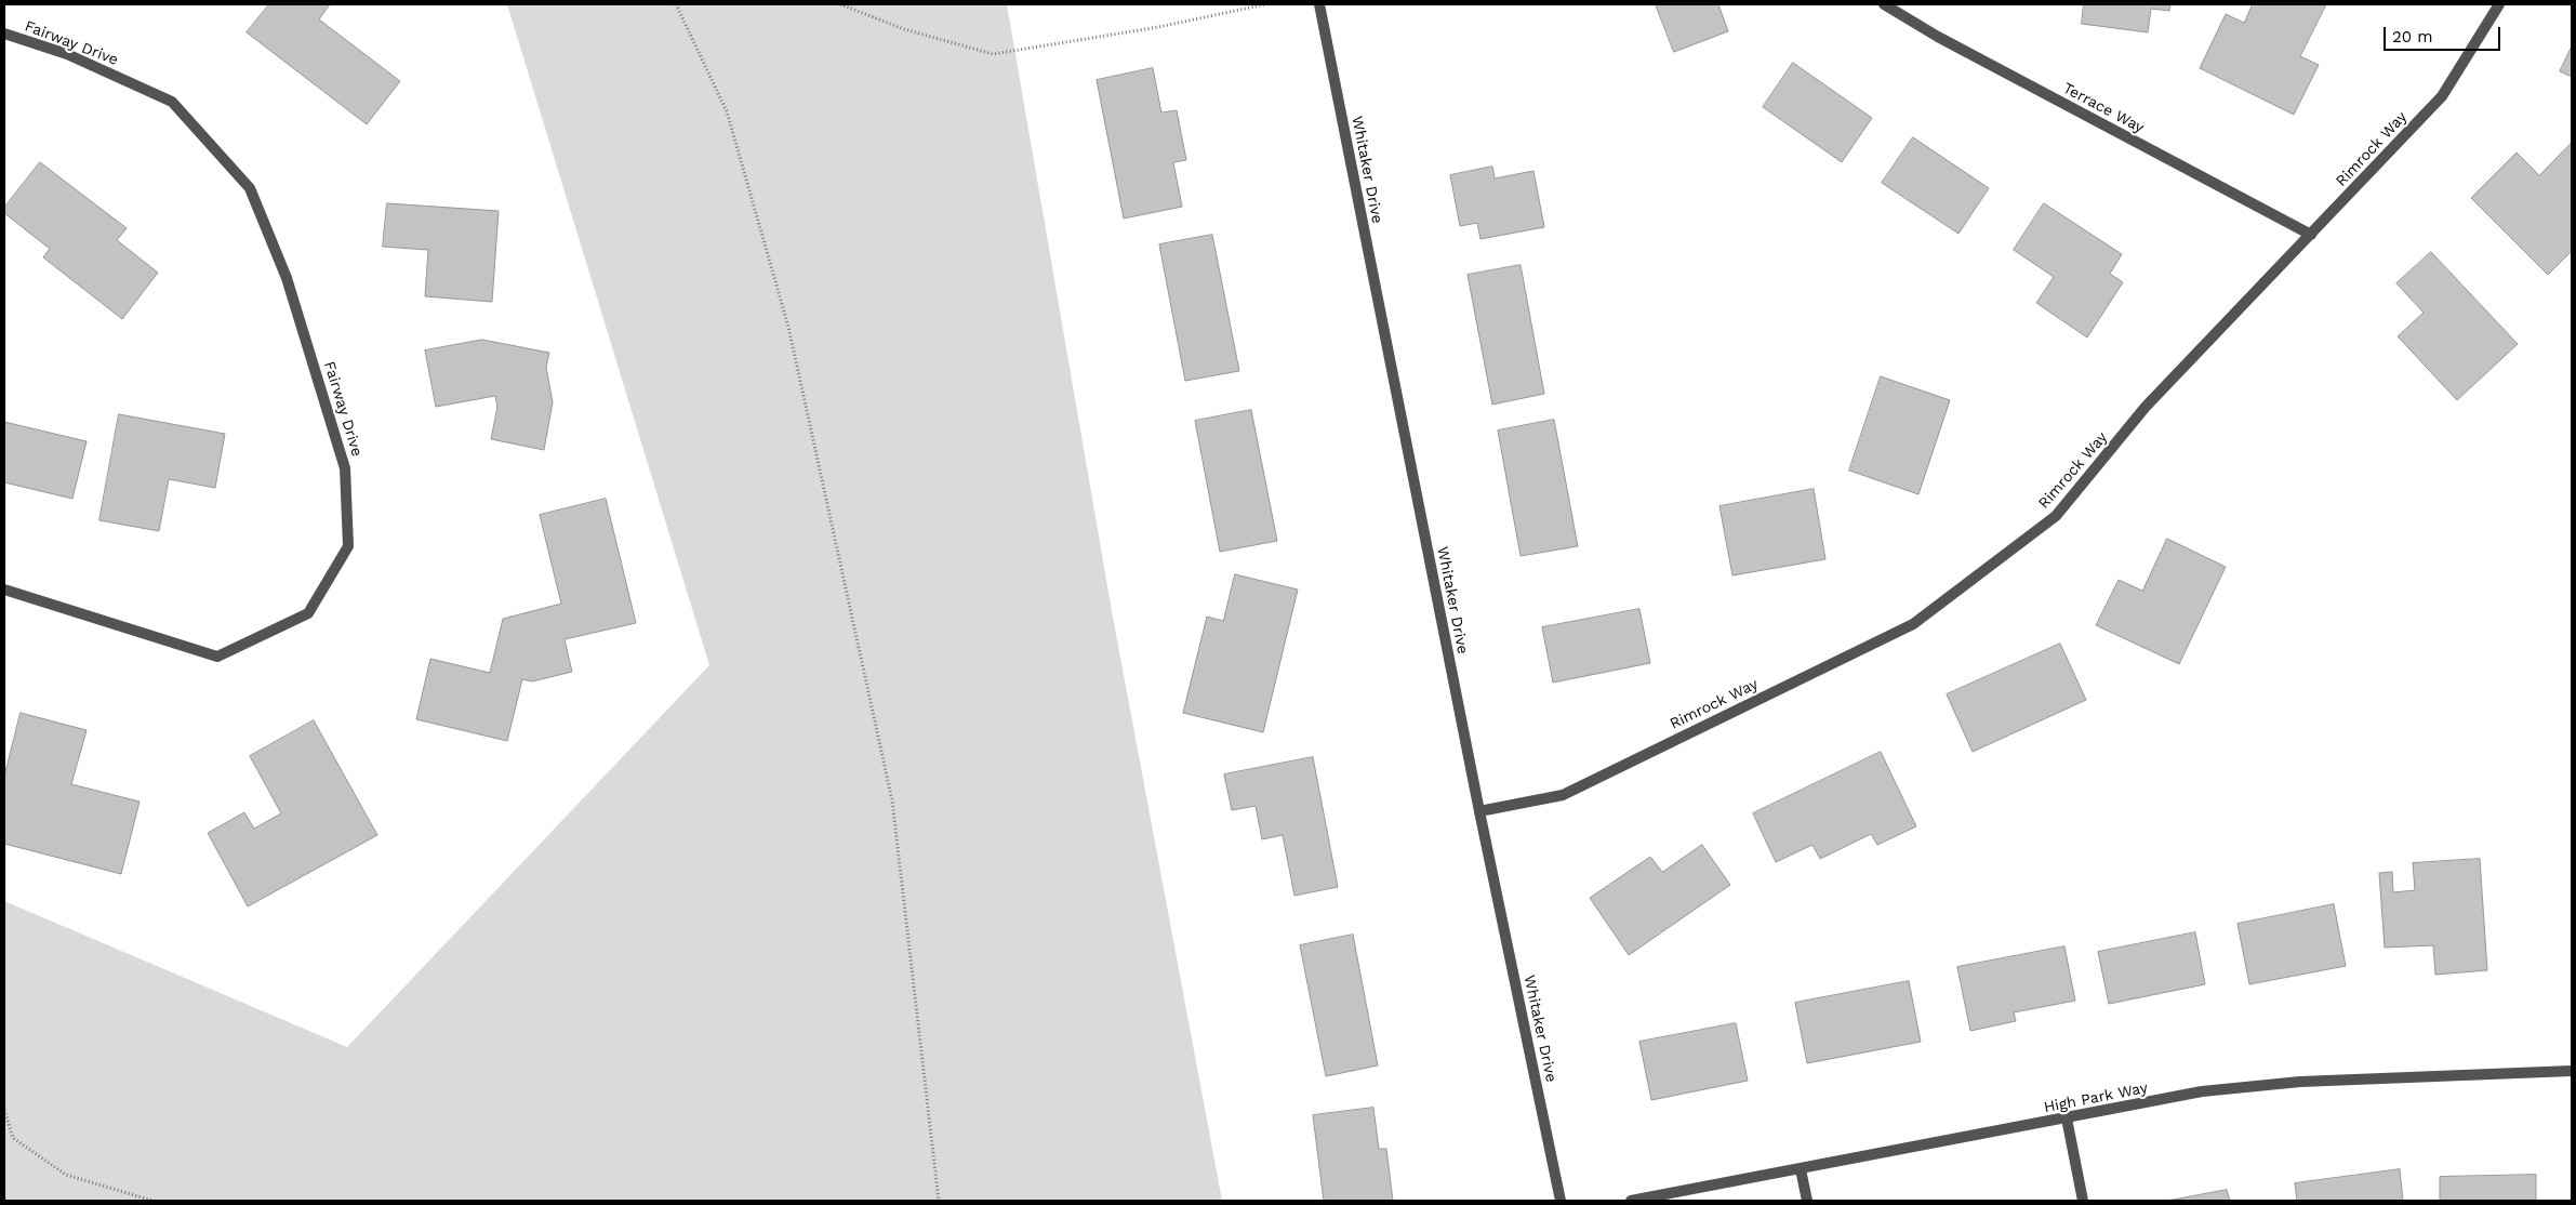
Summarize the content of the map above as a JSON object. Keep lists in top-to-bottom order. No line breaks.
{"streets":{"street":["Fairway Drive","Terrace Way","Rimrock Way","Whitaker Drive","High Park Way"]},"crossings":[["Terrace Way","Rimrock Way"],["Rimrock Way","Whitaker Drive"]],"scale_bar":"20 m"}
